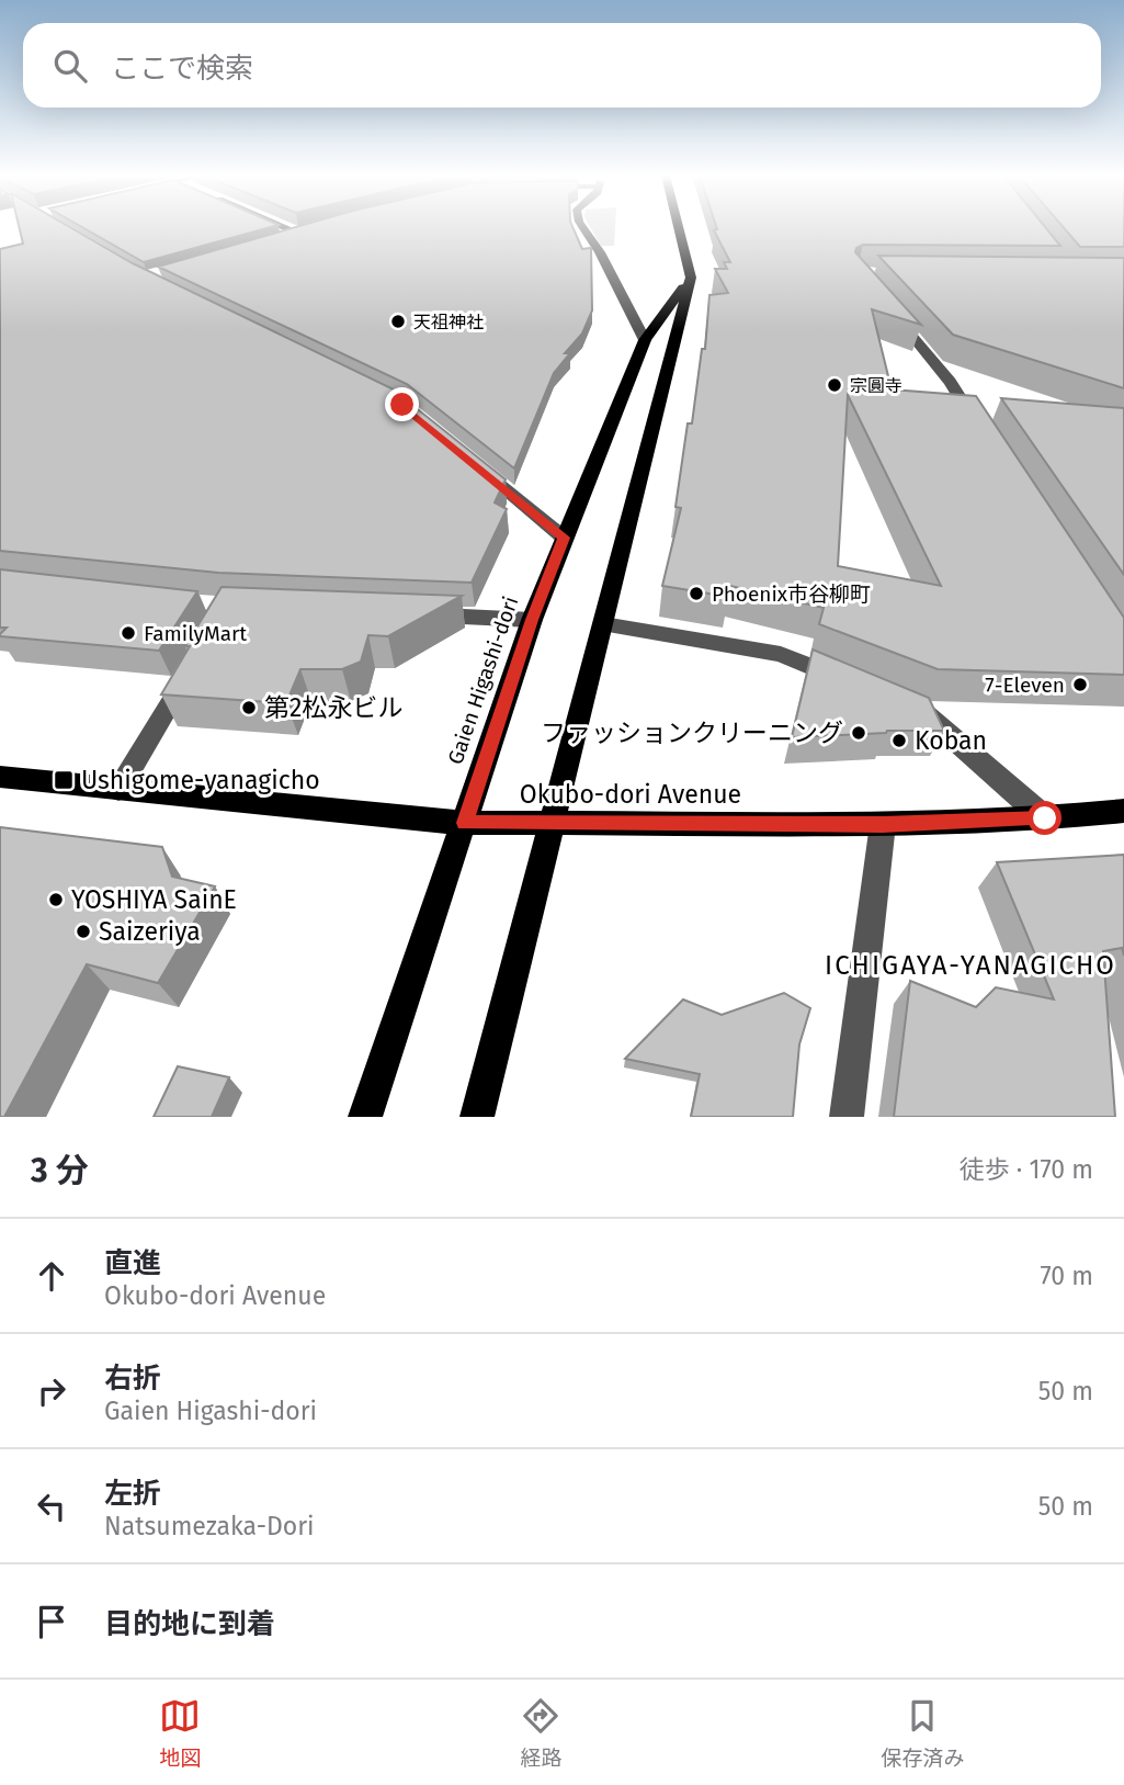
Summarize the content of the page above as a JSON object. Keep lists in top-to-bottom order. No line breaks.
{"streets":{"main road":["Gaien Higashi-dori","Okubo-dori Avenue"]},"crossings":[["Gaien Higashi-dori","Okubo-dori Avenue"]],"districts":["ICHIGAYA-YANAGICHO"],"places":{"other":["天祖神社","宗圓寺","Phoenix市谷柳町","FamilyMart","7-Eleven","第2松永ビル","ファッションクリーニング","Koban","YOSHIYA SainE","Saizeriya"],"transit":["Ushigome-yanagicho"]},"page":{"search":"ここで検索","heading":["3 分","徒歩 · 170 m"],"list":[["直進","Okubo-dori Avenue","70 m"],["右折","Gaien Higashi-dori","50 m"],["左折","Natsumezaka-Dori","50 m"],"目的地に到着"],"nav":["地図","経路","保存済み"]}}
